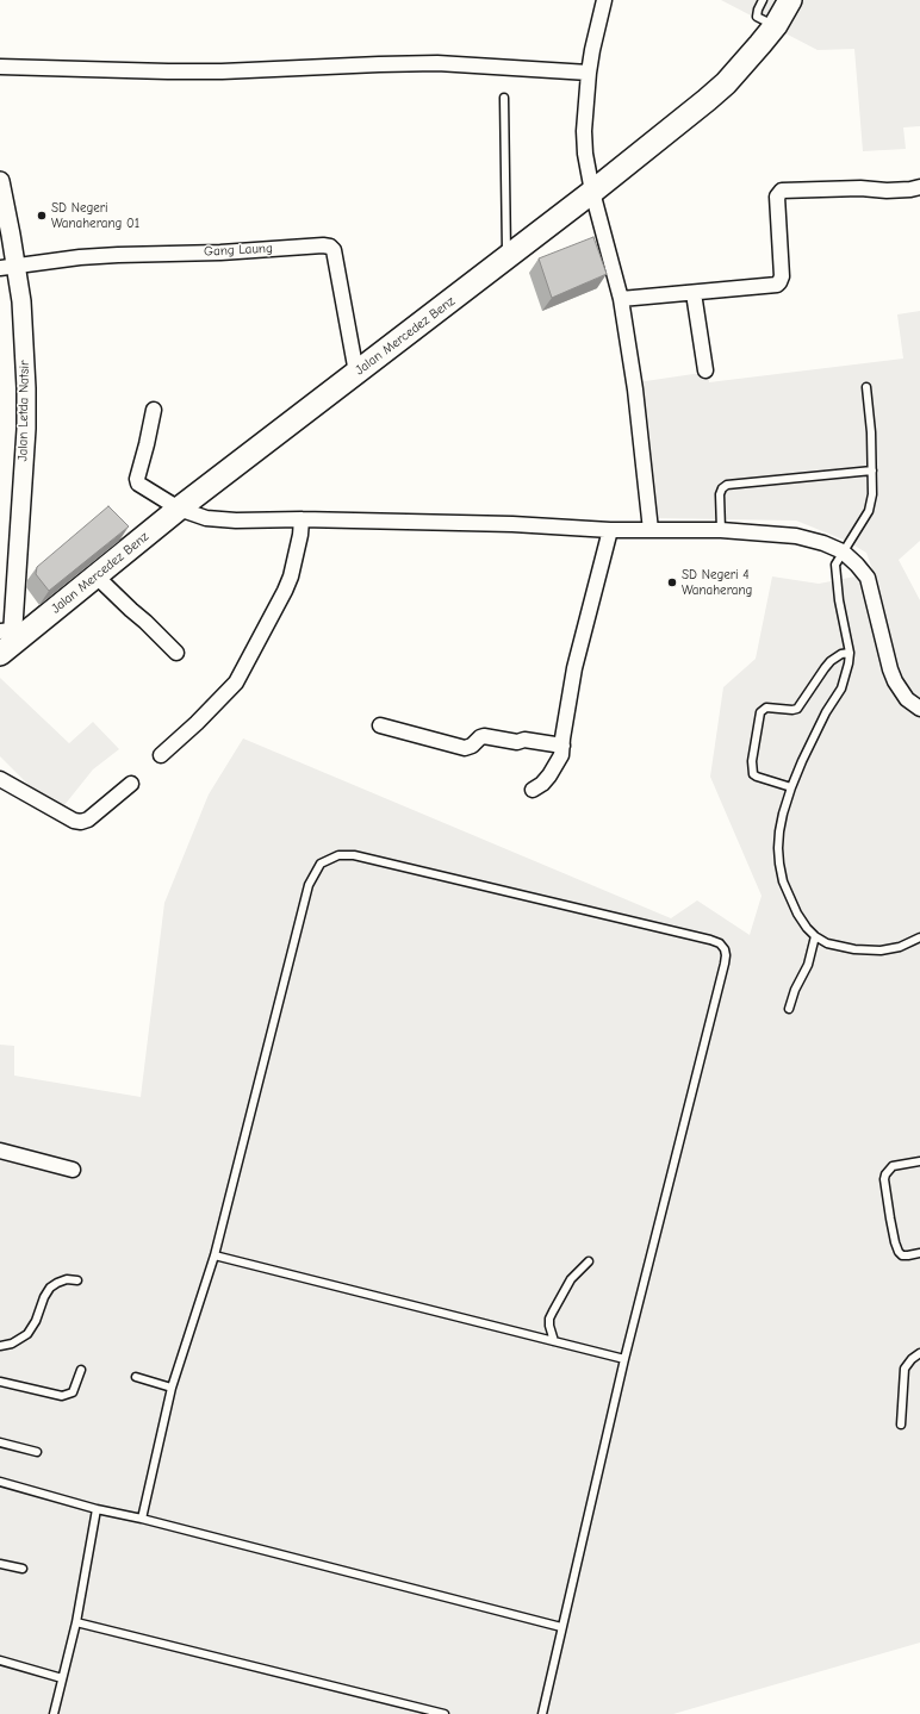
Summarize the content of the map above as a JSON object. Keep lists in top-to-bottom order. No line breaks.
{"streets":{"main road":["Jalan Mercedez Benz"],"street":["Gang Laung","Jalan Letda Natsir"]},"crossings":[["Gang Laung","Jalan Mercedez Benz"],["Gang Laung","Jalan Letda Natsir"],["Jalan Mercedez Benz","Jalan Letda Natsir"]],"places":["SD Negeri Wanaherang 01","SD Negeri 4 Wanaherang"]}
